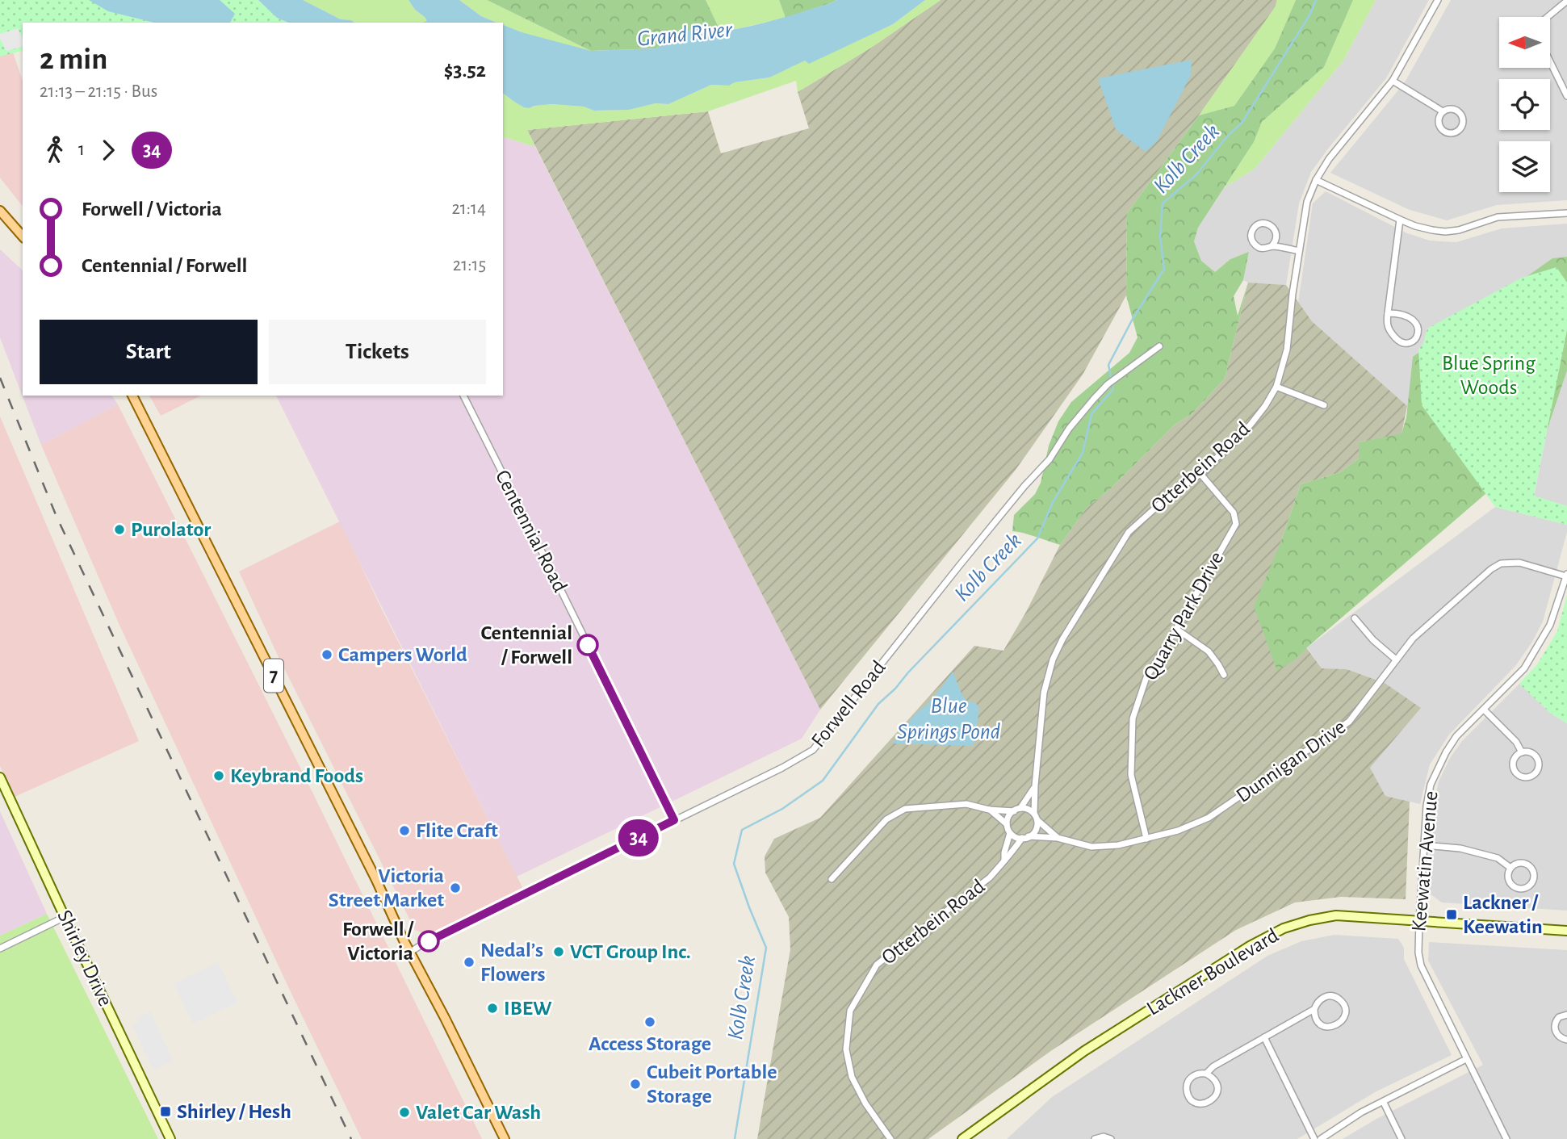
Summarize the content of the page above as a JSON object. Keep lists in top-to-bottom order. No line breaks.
{"streets":{"main road":["7","Shirley Drive","Lackner Boulevard"],"street":["Otterbein Road","Centennial Road","Quarry Park Drive","Forwell Road","Dunnigan Drive","Keewatin Avenue"]},"crossings":[["Otterbein Road","Quarry Park Drive"],["Otterbein Road","Dunnigan Drive"],["Centennial Road","Forwell Road"],["Quarry Park Drive","Dunnigan Drive"],["7","Forwell Road"],["Dunnigan Drive","Keewatin Avenue"],["Keewatin Avenue","Lackner Boulevard"]],"water":["Grand River","Kolb Creek","Blue Springs Pond"],"parks":["Blue Spring Woods"],"places":{"other":["Purolator","Centennial / Forwell","Campers World","Keybrand Foods","Flite Craft","Victoria Street Market","Forwell / Victoria","VCT Group Inc.","Nedal’s Flowers","IBEW","Access Storage","Cubeit Portable Storage","Valet Car Wash"],"transit":["Lackner / Keewatin","Shirley / Hesh"]},"lines":["bus line 34"],"north":"left","page":{"on_map":"34","heading":["2 min","21:13 – 21:15 · Bus","$3.52"],"legs":["1","34"],"list":[{"name":"Forwell / Victoria","value":"21:14"},{"name":"Centennial / Forwell","value":"21:15"}],"buttons":["Start","Tickets"]}}
